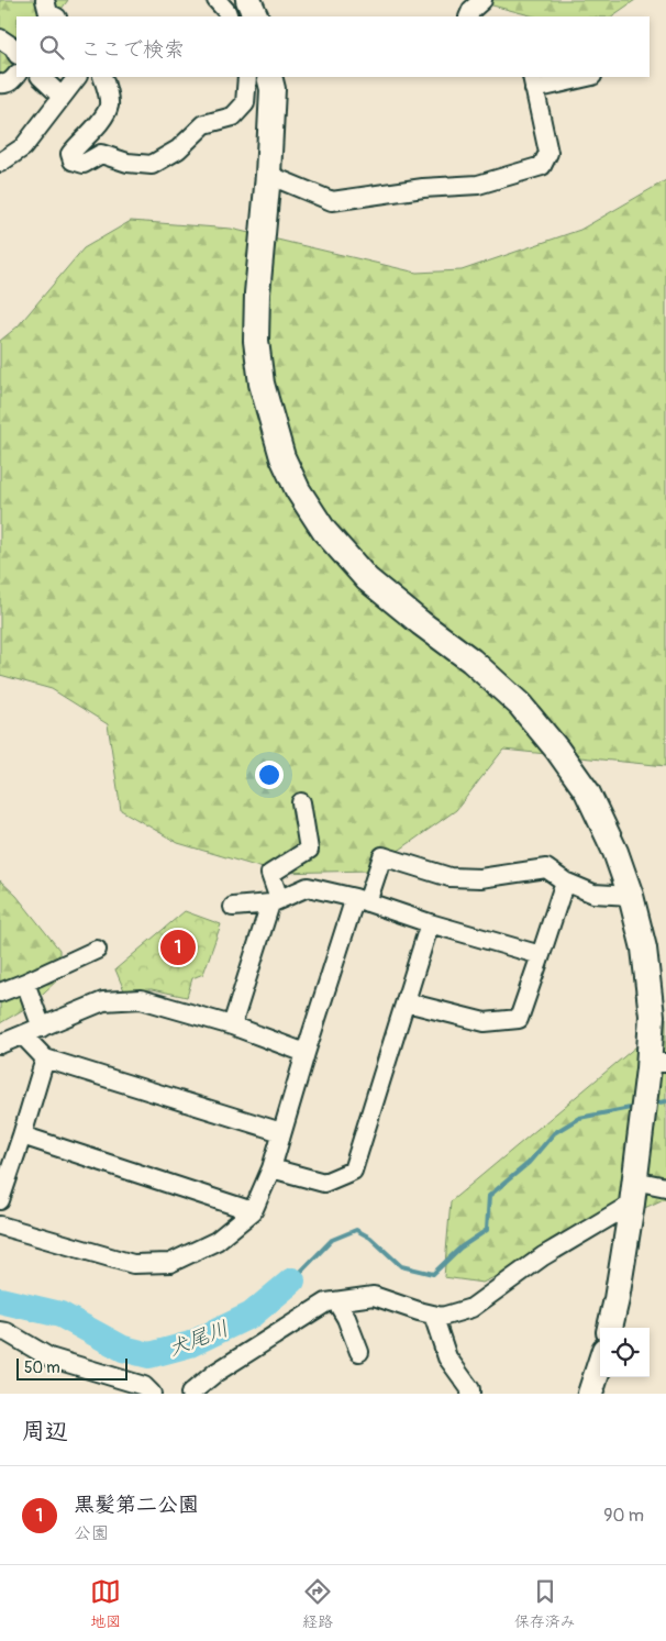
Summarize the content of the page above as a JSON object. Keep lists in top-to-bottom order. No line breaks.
{"water":["犬尾川"],"scale_bar":"50 m","page":{"search":"ここで検索","pins":"1","scale":"50 m","heading":"周辺","list":[{"mark":"1","name":"黒髪第二公園","note":"公園","value":"90 m"}],"nav":["地図","経路","保存済み"]}}
